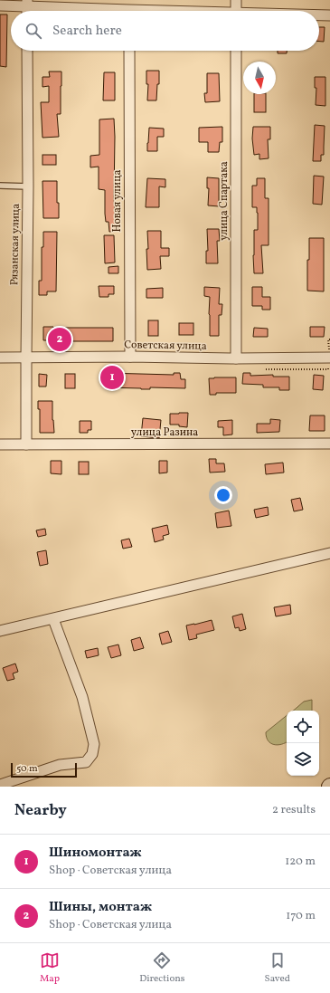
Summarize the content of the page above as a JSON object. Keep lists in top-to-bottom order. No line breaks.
{"streets":{"street":["Новая улица","улица Спартака","Рязанская улица","Советская улица","улица Разина"]},"crossings":[["Новая улица","Советская улица"],["улица Спартака","Советская улица"],["Рязанская улица","Советская улица"],["Рязанская улица","улица Разина"]],"scale_bar":"50 m","north":"bottom","page":{"search":"Search here","pins":["2","1"],"scale":"50 m","heading":["Nearby","2 results"],"list":[{"mark":"1","name":"Шиномонтаж","note":"Shop · Советская улица","value":"120 m"},{"mark":"2","name":"Шины, монтаж","note":"Shop · Советская улица","value":"170 m"}],"nav":["Map","Directions","Saved"]}}
